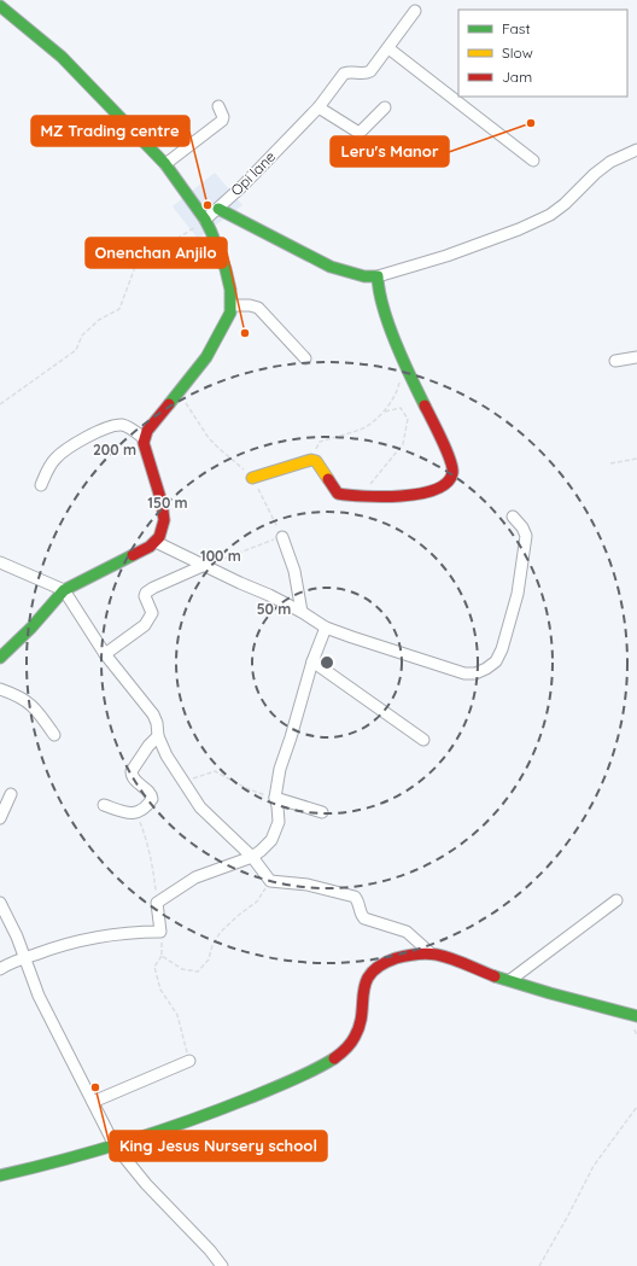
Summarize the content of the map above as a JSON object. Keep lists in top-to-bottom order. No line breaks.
{"streets":{"street":["Opi lane"]},"places":["Leru's Manor","MZ Trading centre","Onenchan Anjilo","King Jesus Nursery school"],"legend":["Fast","Slow","Jam"],"rings":["200 m","150 m","100 m","50 m"]}
